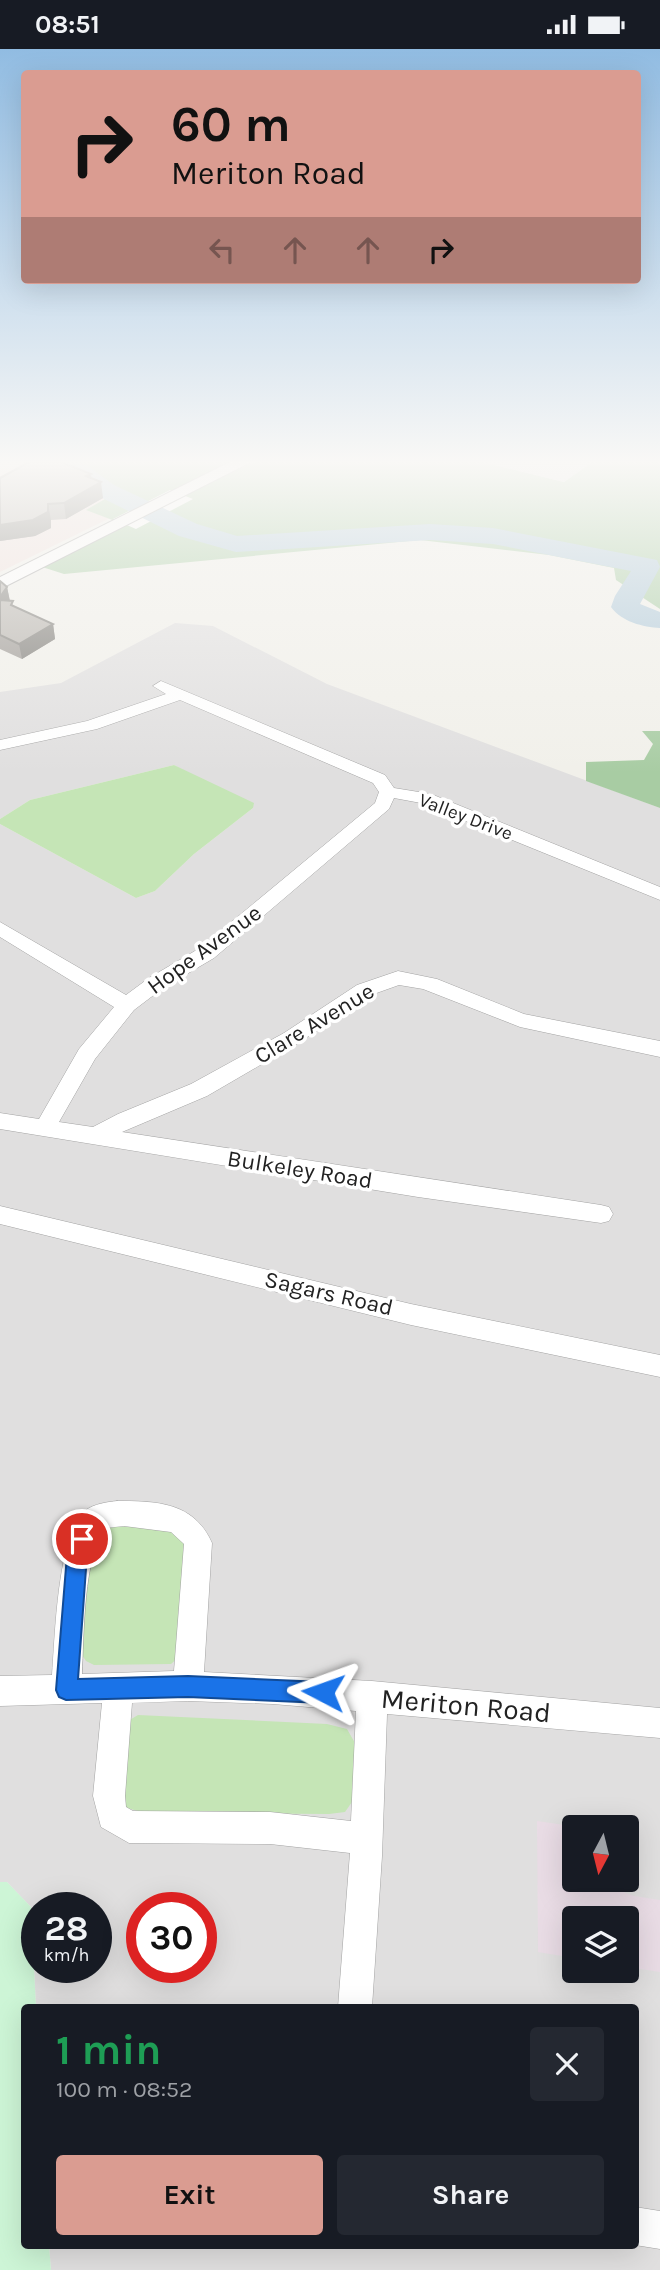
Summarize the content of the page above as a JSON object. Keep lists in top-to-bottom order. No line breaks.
{"streets":{"street":["Valley Drive","Hope Avenue","Clare Avenue","Bulkeley Road","Sagars Road","Meriton Road"]},"crossings":[["Valley Drive","Hope Avenue"],["Hope Avenue","Bulkeley Road"],["Clare Avenue","Bulkeley Road"]],"north":"bottom","page":{"status":"08:51","turn":["60 m","Meriton Road"],"speed":"28 km/h","limit":"30","heading":["1 min","100 m · 08:52"],"buttons":["Exit","Share"]}}
